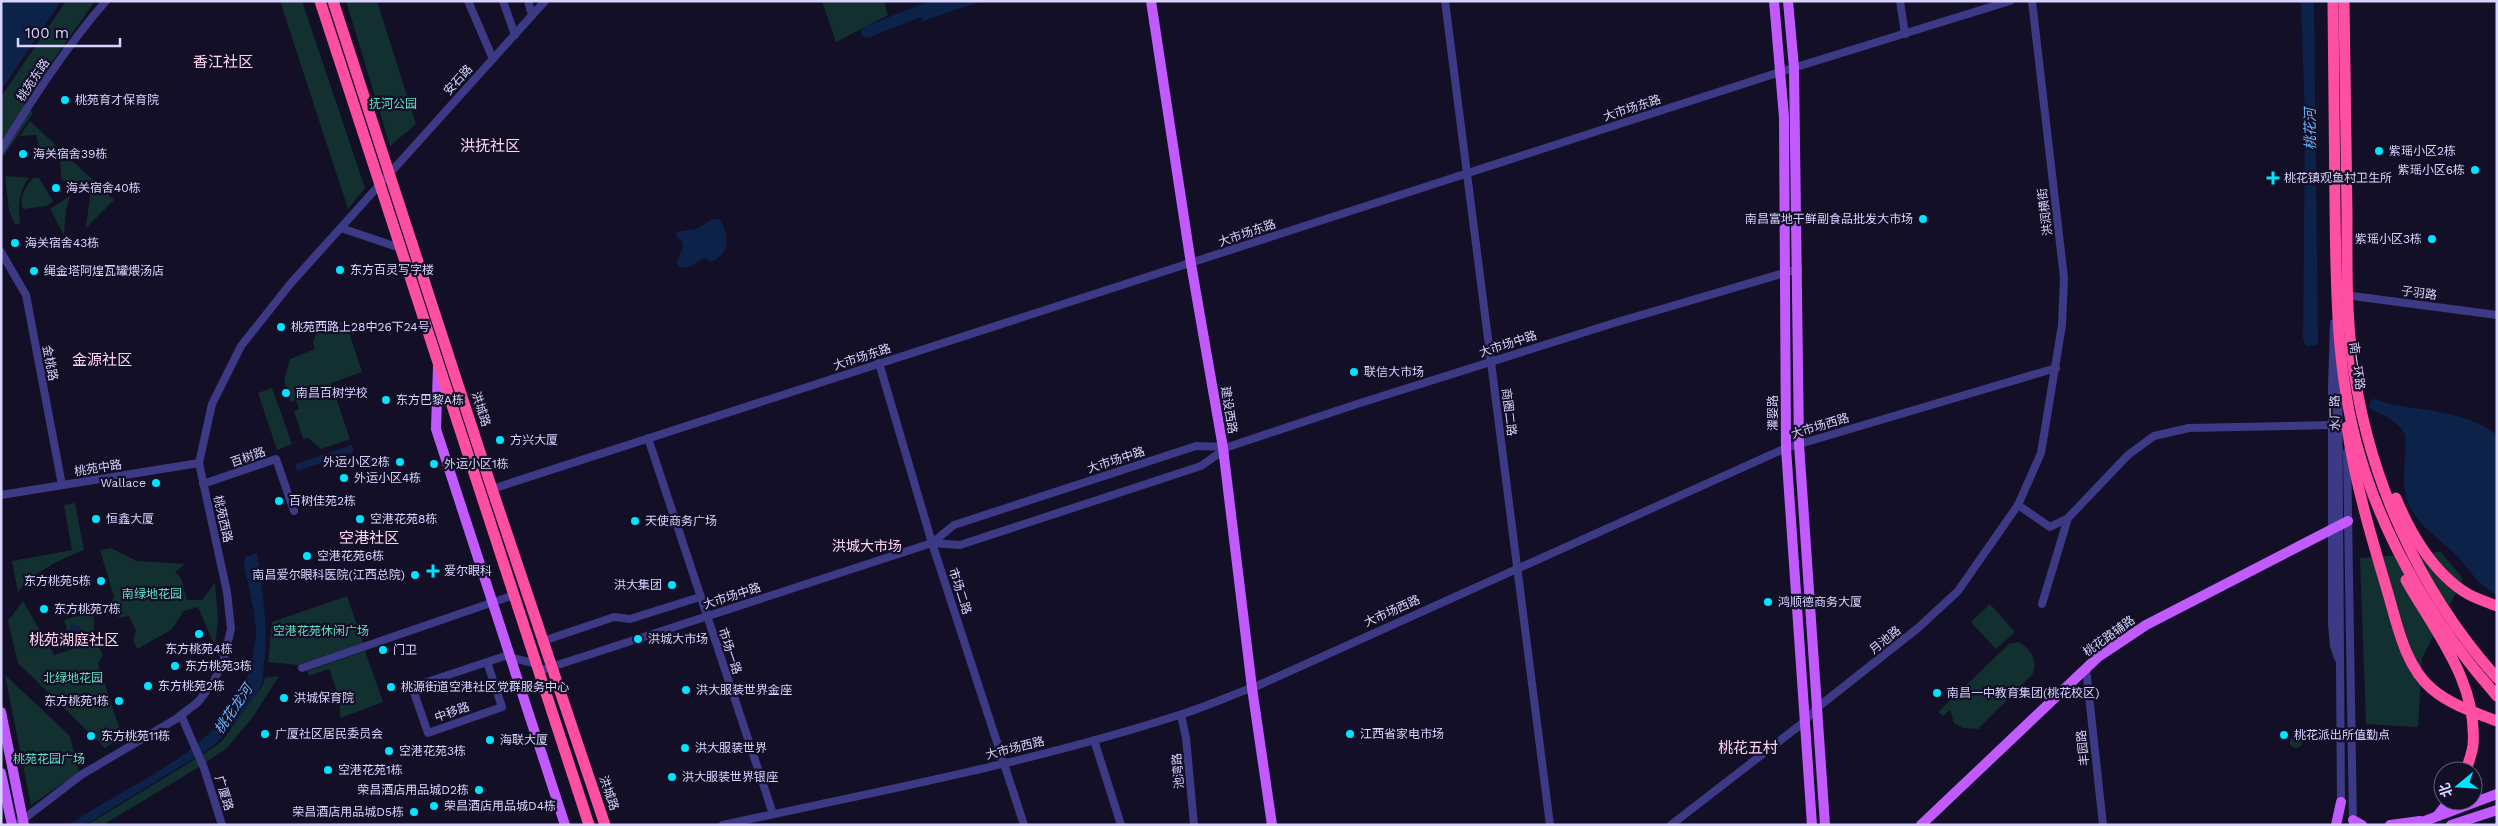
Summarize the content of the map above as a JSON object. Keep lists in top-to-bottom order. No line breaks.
{"streets":{"highway":["南一环路","洪城路"],"main road":["建设西路","灌婴路","桃花路辅路"],"street":["桃苑东路","安石路","大市场东路","洪润横街","子羽路","大市场中路","金桃路","商圈二路","水厂路","大市场西路","百树路","桃苑中路","桃苑西路","市场二路","月池路","市场一路","中移路","丰园路","池湾路","广厦路"]},"crossings":[["安石路","洪城路"],["安石路","桃苑西路"],["大市场东路","洪城路"],["大市场东路","建设西路"],["大市场东路","商圈二路"],["大市场东路","灌婴路"],["大市场东路","市场二路"],["大市场东路","市场一路"],["洪润横街","大市场西路"],["洪润横街","月池路"],["子羽路","水厂路"],["大市场中路","洪城路"],["大市场中路","建设西路"],["大市场中路","商圈二路"],["大市场中路","灌婴路"],["大市场中路","市场二路"],["大市场中路","市场一路"],["大市场中路","中移路"],["金桃路","桃苑中路"],["南一环路","水厂路"],["洪城路","桃苑西路"],["建设西路","大市场西路"],["商圈二路","大市场西路"],["灌婴路","大市场西路"],["灌婴路","月池路"],["水厂路","桃花路辅路"],["大市场西路","市场二路"],["大市场西路","市场一路"],["大市场西路","池湾路"],["百树路","桃苑西路"],["桃苑中路","桃苑西路"],["桃苑西路","广厦路"],["桃花路辅路","丰园路"]],"districts":["香江社区","洪抚社区","金源社区","空港社区","洪城大市场","桃苑湖庭社区","桃花五村"],"water":["桃花河","桃花龙河"],"parks":["抚河公园","南绿地花园","空港花苑休闲广场","北绿地花园","桃苑花园广场"],"places":{"other":["桃苑育才保育院","紫瑶小区2栋","海关宿舍39栋","紫瑶小区6栋","海关宿舍40栋","南昌富地干鲜副食品批发大市场","紫瑶小区3栋","海关宿舍43栋","东方百灵写字楼","绳金塔阿煌瓦罐煨汤店","桃苑西路上28中26下24号","联信大市场","南昌百树学校","东方巴黎A栋","方兴大厦","外运小区2栋","外运小区1栋","外运小区4栋","Wallace","百树佳苑2栋","恒鑫大厦","空港花苑8栋","天使商务广场","空港花苑6栋","南昌爱尔眼科医院(江西总院)","东方桃苑5栋","洪大集团","鸿顺德商务大厦","东方桃苑7栋","东方桃苑4栋","洪城大市场","门卫","东方桃苑3栋","东方桃苑2栋","桃源街道空港社区党群服务中心","洪大服装世界金座","南昌一中教育集团(桃花校区)","洪城保育院","东方桃苑1栋","广厦社区居民委员会","江西省家电市场","桃花派出所值勤点","东方桃苑11栋","海联大厦","洪大服装世界","空港花苑3栋","空港花苑1栋","洪大服装世界银座","荣昌酒店用品城D2栋","荣昌酒店用品城D4栋","荣昌酒店用品城D5栋"],"health":["桃花镇观鱼村卫生所","爱尔眼科"]},"scale_bar":"100 m","north":"left"}
